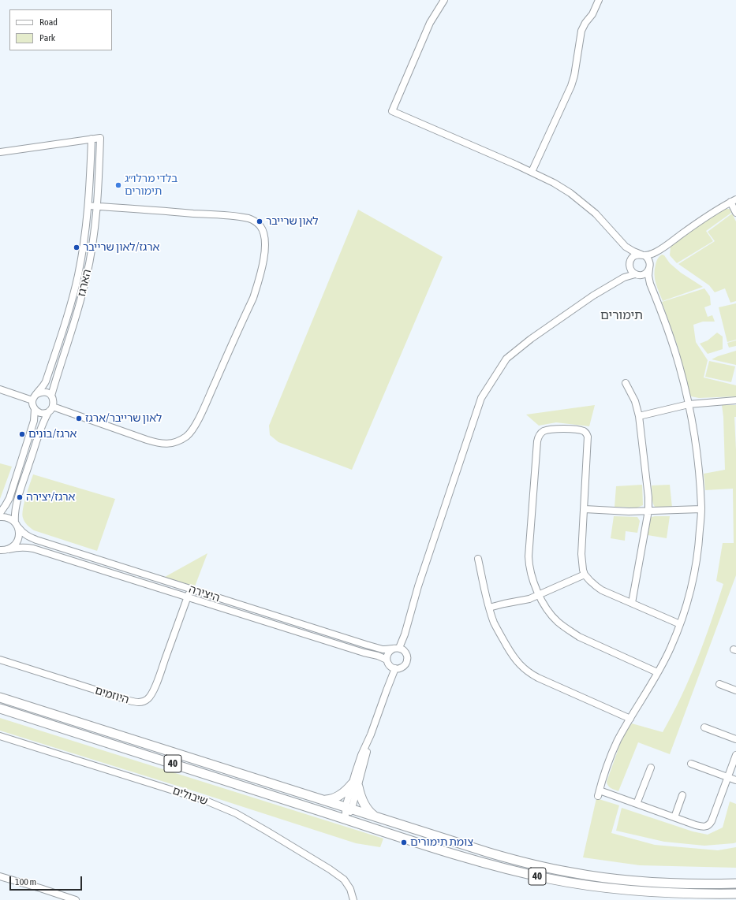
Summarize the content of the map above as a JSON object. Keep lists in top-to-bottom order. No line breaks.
{"streets":{"highway":["40"],"street":["הארגז","היצירה","היוזמים","שיבולים"]},"crossings":[["היצירה","היוזמים"]],"districts":["תימורים"],"places":["בלדי מרלו״ג תימורים","לאון שרייבר","ארגז/לאון שרייבר","לאון שרייבר/ארגז","ארגז/בונים","ארגז/יצירה","צומת תימורים"],"legend":["Road","Park"],"scale_bar":"100 m"}
